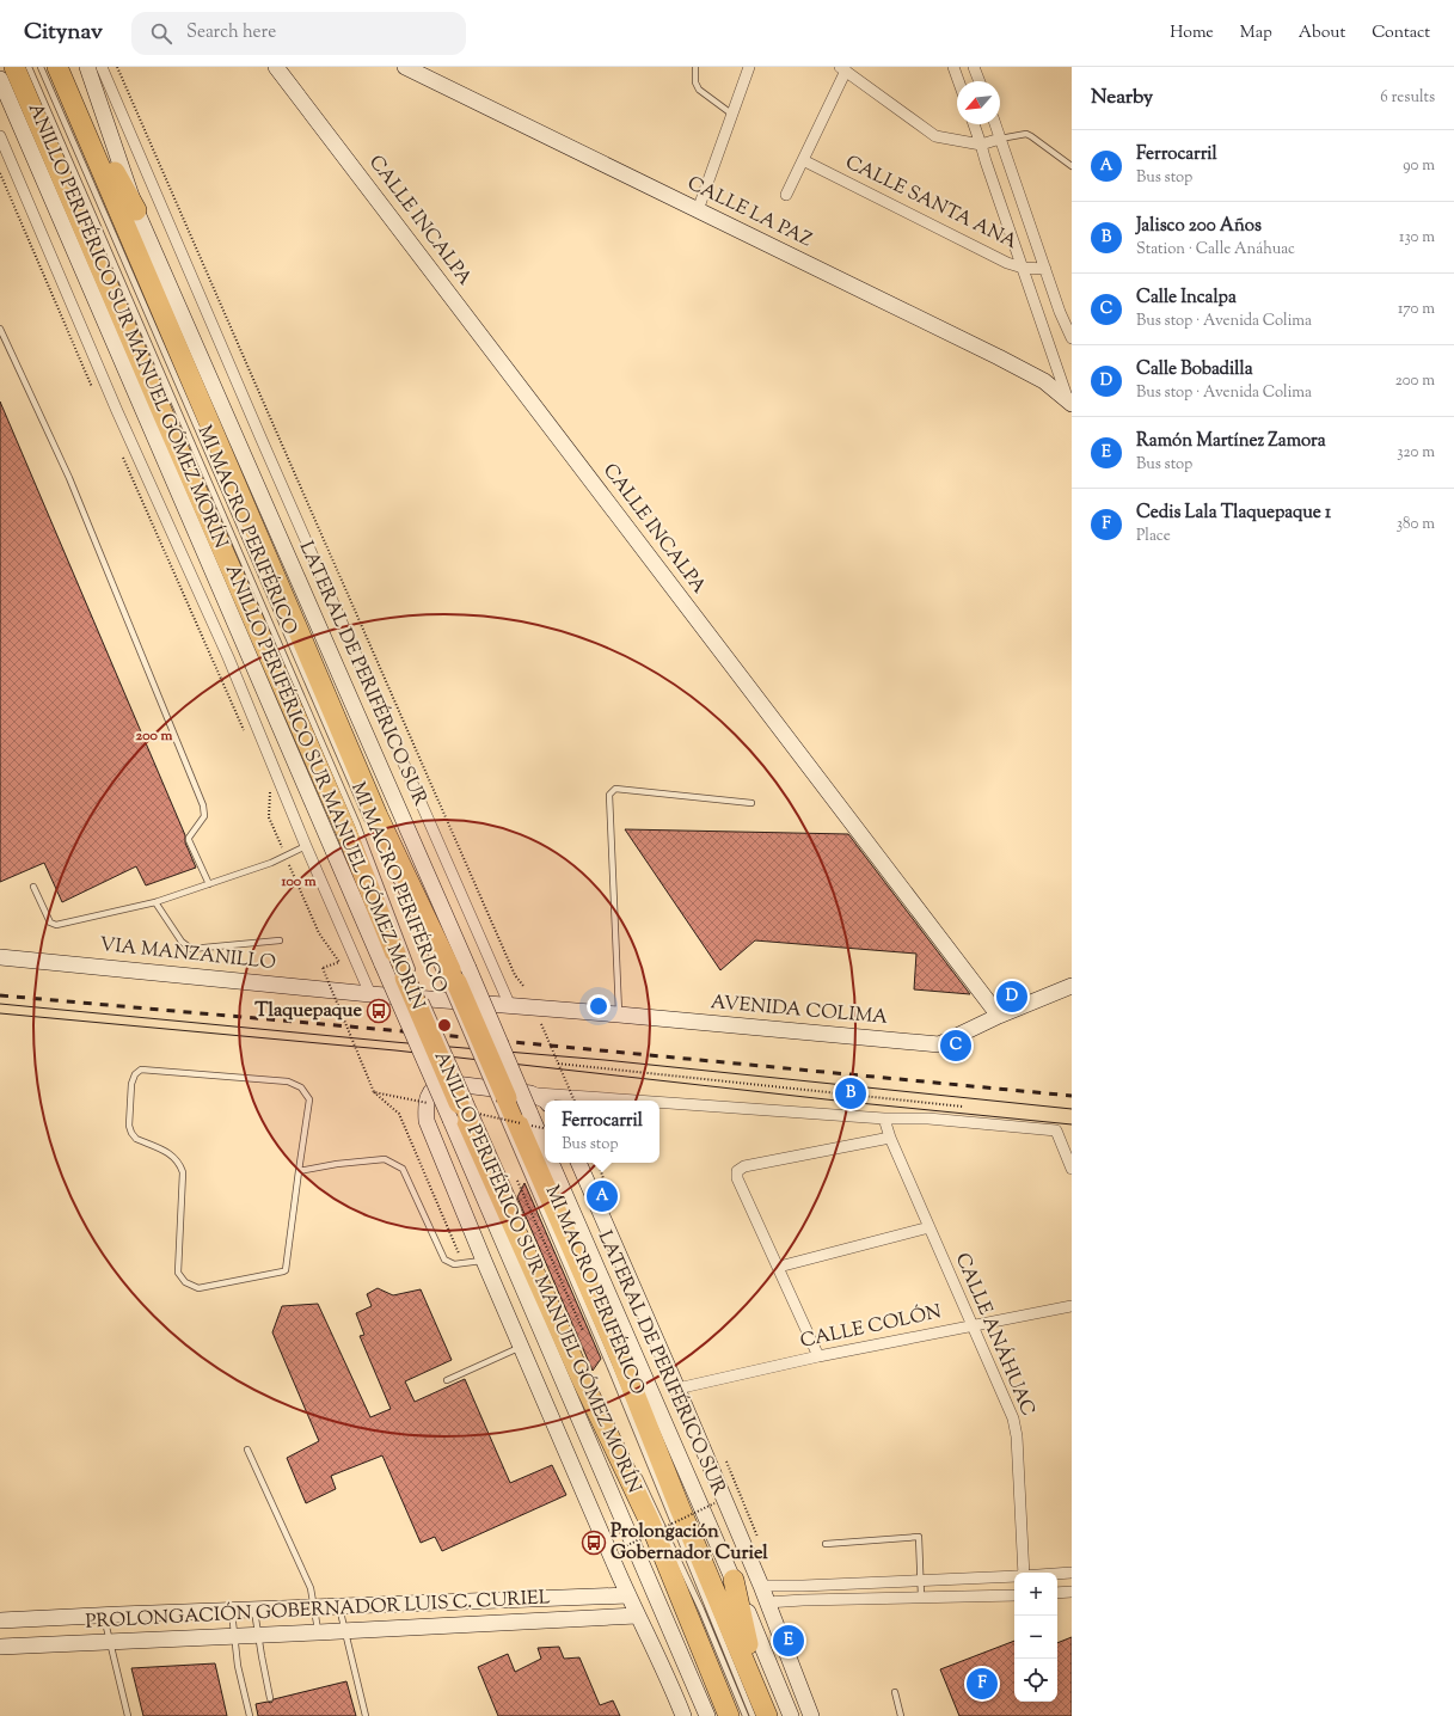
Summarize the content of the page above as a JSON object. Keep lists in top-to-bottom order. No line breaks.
{"streets":{"highway":["ANILLO PERIFÉRICO SUR MANUEL GÓMEZ MORÍN"],"street":["CALLE SANTA ANA","CALLE LA PAZ","CALLE INCALPA","LATERAL DE PERIFÉRICO SUR","VIA MANZANILLO","AVENIDA COLIMA","CALLE COLÓN","CALLE ANÁHUAC","PROLONGACIÓN GOBERNADOR LUIS C. CURIEL"],"lane":["MI MACRO PERIFÉRICO"]},"crossings":[["CALLE INCALPA","AVENIDA COLIMA"],["ANILLO PERIFÉRICO SUR MANUEL GÓMEZ MORÍN","MI MACRO PERIFÉRICO"],["ANILLO PERIFÉRICO SUR MANUEL GÓMEZ MORÍN","LATERAL DE PERIFÉRICO SUR"],["MI MACRO PERIFÉRICO","LATERAL DE PERIFÉRICO SUR"],["VIA MANZANILLO","AVENIDA COLIMA"],["CALLE COLÓN","CALLE ANÁHUAC"]],"places":{"bus stop":["Tlaquepaque","Prolongación Gobernador Curiel"]},"north":"bottom left","page":{"header":"Citynav","search":"Search here","nav":["Home","Map","About","Contact"],"heading":["Nearby","6 results"],"list":[{"mark":"A","name":"Ferrocarril","note":"Bus stop","value":"90 m"},{"mark":"B","name":"Jalisco 200 Años","note":"Station · Calle Anáhuac","value":"130 m"},{"mark":"C","name":"Calle Incalpa","note":"Bus stop · Avenida Colima","value":"170 m"},{"mark":"D","name":"Calle Bobadilla","note":"Bus stop · Avenida Colima","value":"200 m"},{"mark":"E","name":"Ramón Martínez Zamora","note":"Bus stop","value":"320 m"},{"mark":"F","name":"Cedis Lala Tlaquepaque 1","note":"Place","value":"380 m"}],"pins":["D","C","B","A","E","F"],"popup":["Ferrocarril","Bus stop"],"map_buttons":["+","−"]},"rings":["200 m","100 m"]}
